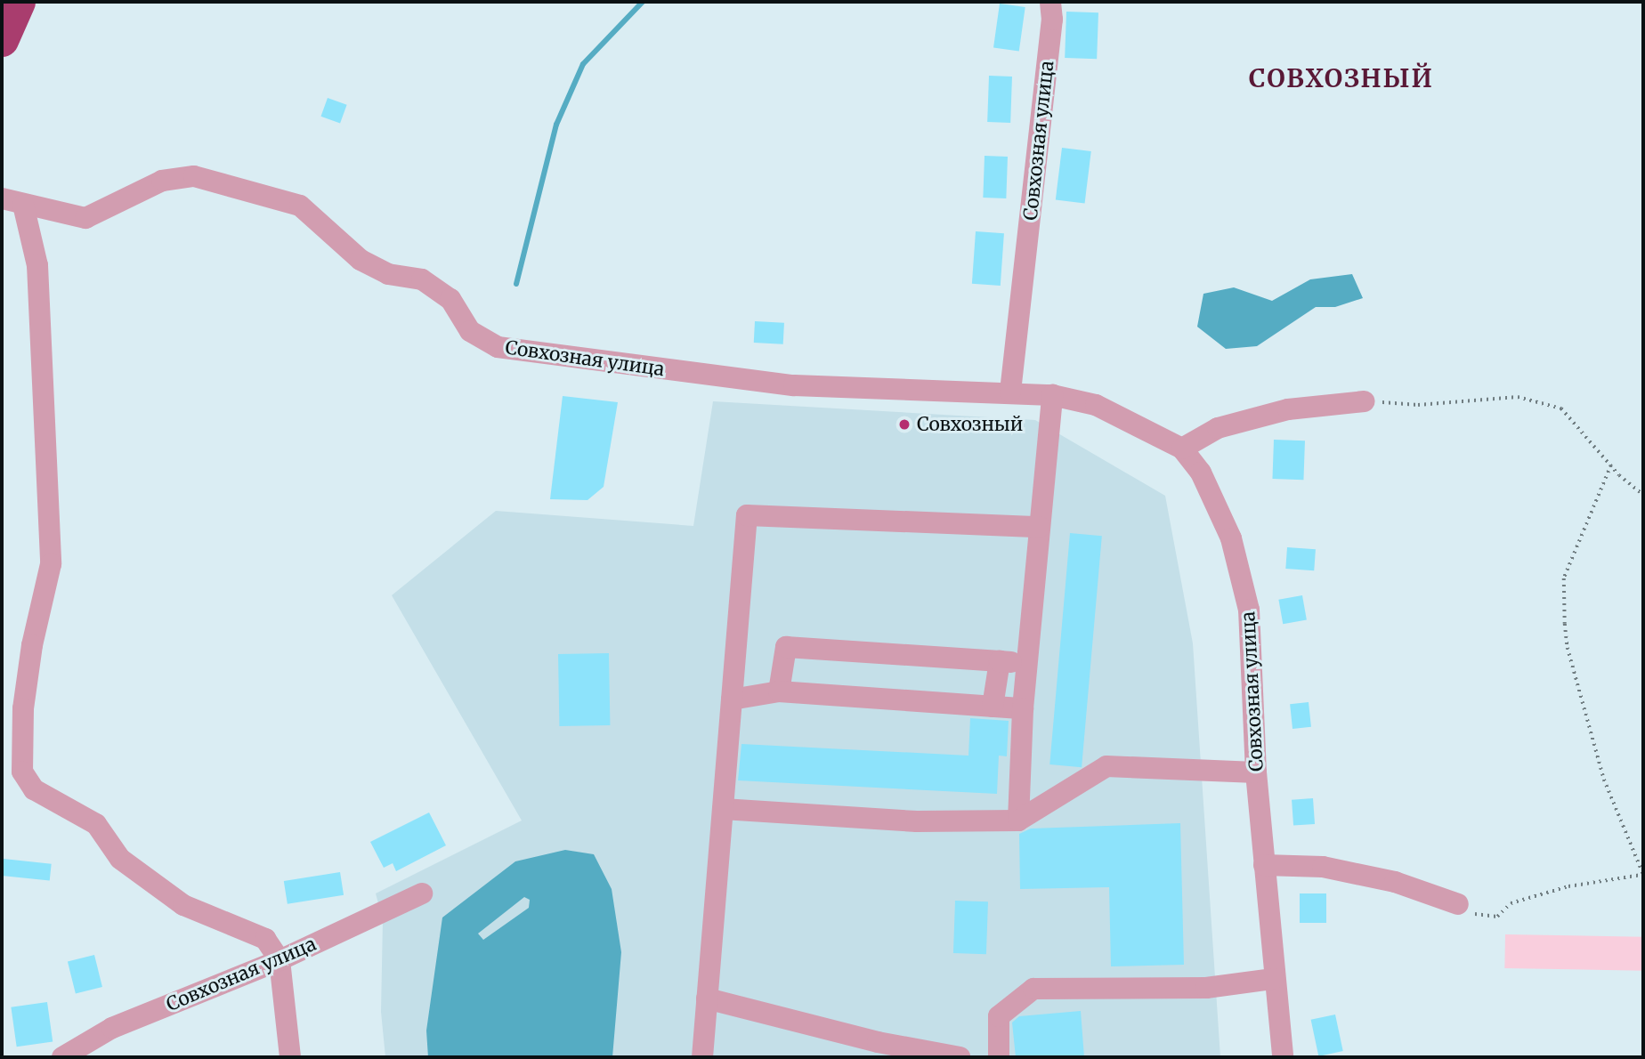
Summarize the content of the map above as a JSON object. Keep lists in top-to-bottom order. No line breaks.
{"streets":{"street":["Совхозная улица"]},"districts":["СОВХОЗНЫЙ"],"places":["Совхозный"]}
